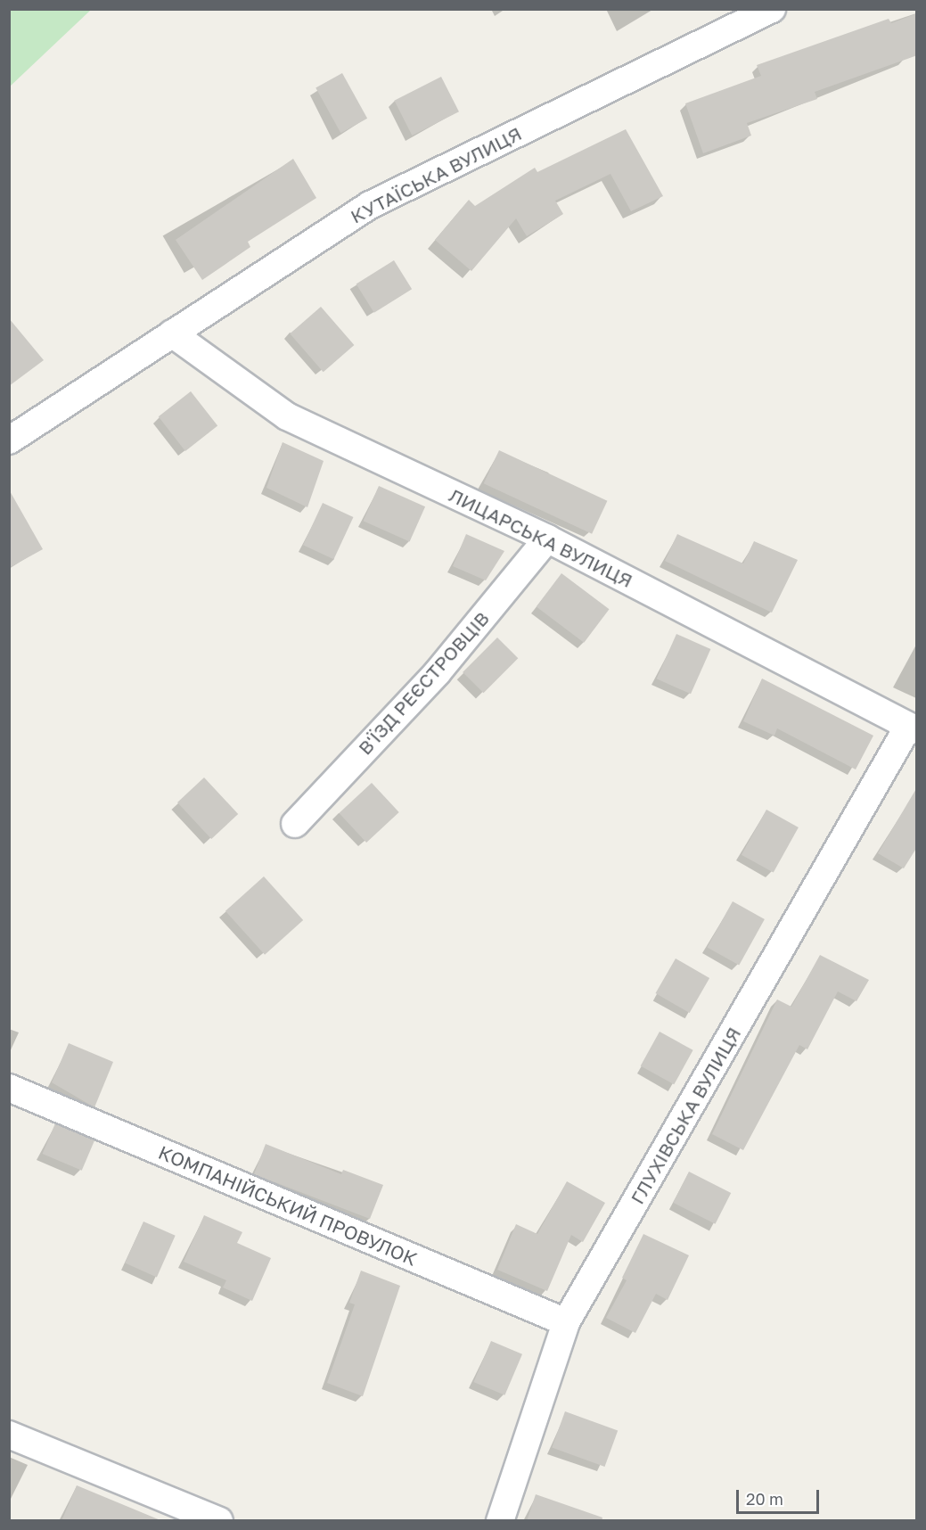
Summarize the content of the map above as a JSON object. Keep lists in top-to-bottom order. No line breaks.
{"streets":{"street":["КУТАЇСЬКА ВУЛИЦЯ","ЛИЦАРСЬКА ВУЛИЦЯ","В'ЇЗД РЕЄСТРОВЦІВ","ГЛУХІВСЬКА ВУЛИЦЯ","КОМПАНІЙСЬКИЙ ПРОВУЛОК"]},"crossings":[["КУТАЇСЬКА ВУЛИЦЯ","ЛИЦАРСЬКА ВУЛИЦЯ"],["ЛИЦАРСЬКА ВУЛИЦЯ","В'ЇЗД РЕЄСТРОВЦІВ"],["ЛИЦАРСЬКА ВУЛИЦЯ","ГЛУХІВСЬКА ВУЛИЦЯ"],["ГЛУХІВСЬКА ВУЛИЦЯ","КОМПАНІЙСЬКИЙ ПРОВУЛОК"]],"scale_bar":"20 m"}
